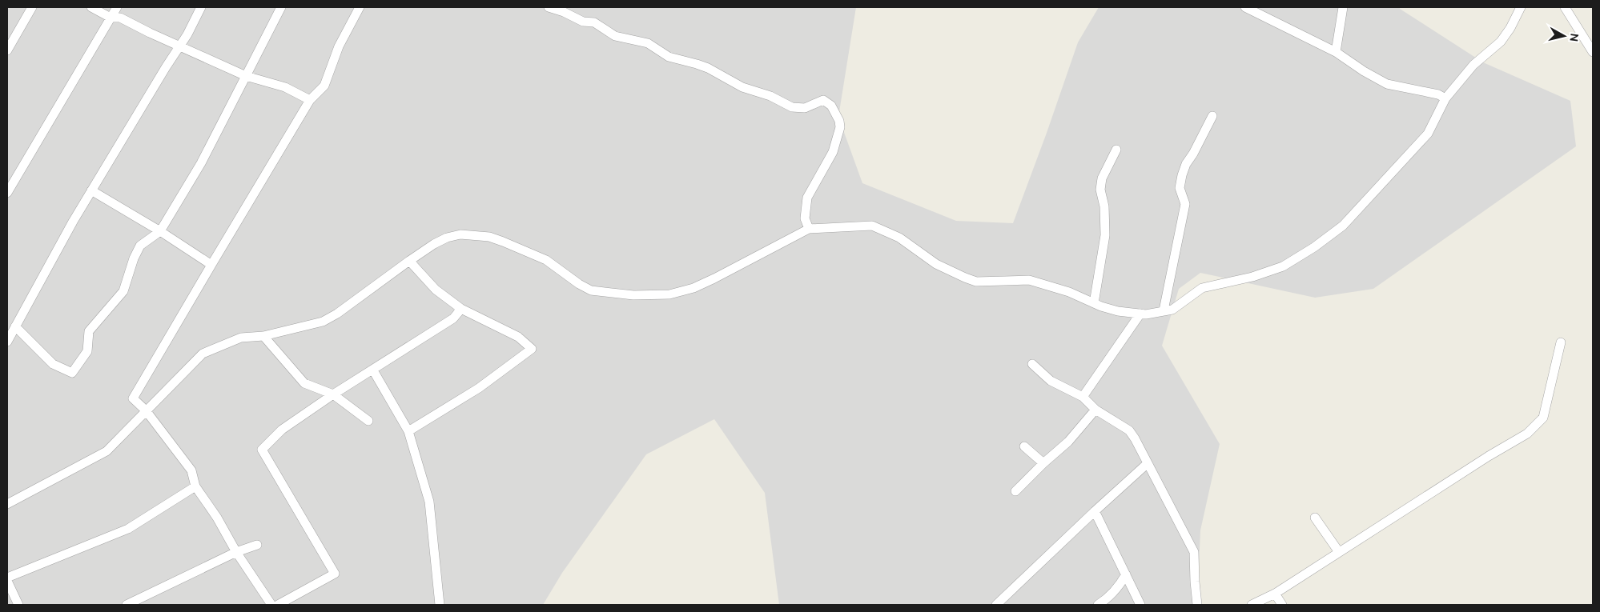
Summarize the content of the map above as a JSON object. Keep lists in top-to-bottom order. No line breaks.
{"north":"right"}
